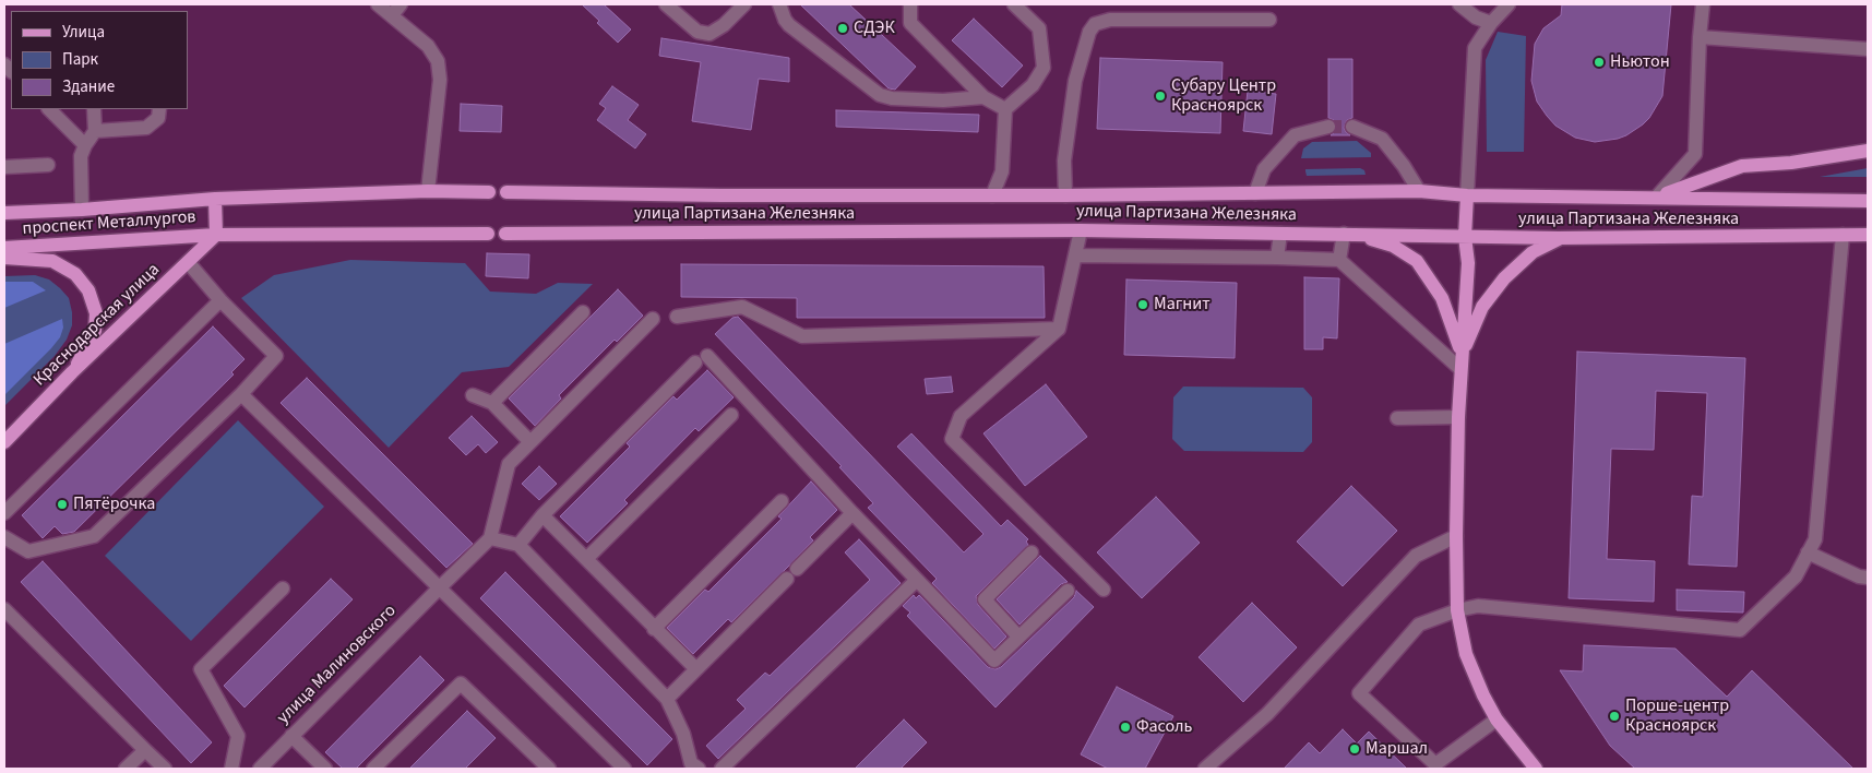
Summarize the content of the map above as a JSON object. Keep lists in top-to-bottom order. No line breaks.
{"streets":{"main road":["улица Партизана Железняка","проспект Металлургов","Краснодарская улица"],"street":["улица Малиновского"]},"crossings":[["проспект Металлургов","Краснодарская улица"]],"places":["СДЭК","Ньютон","Субару Центр Красноярск","Магнит","Пятёрочка","Порше-центр Красноярск","Фасоль","Маршал"],"legend":["Улица","Парк","Здание"]}
